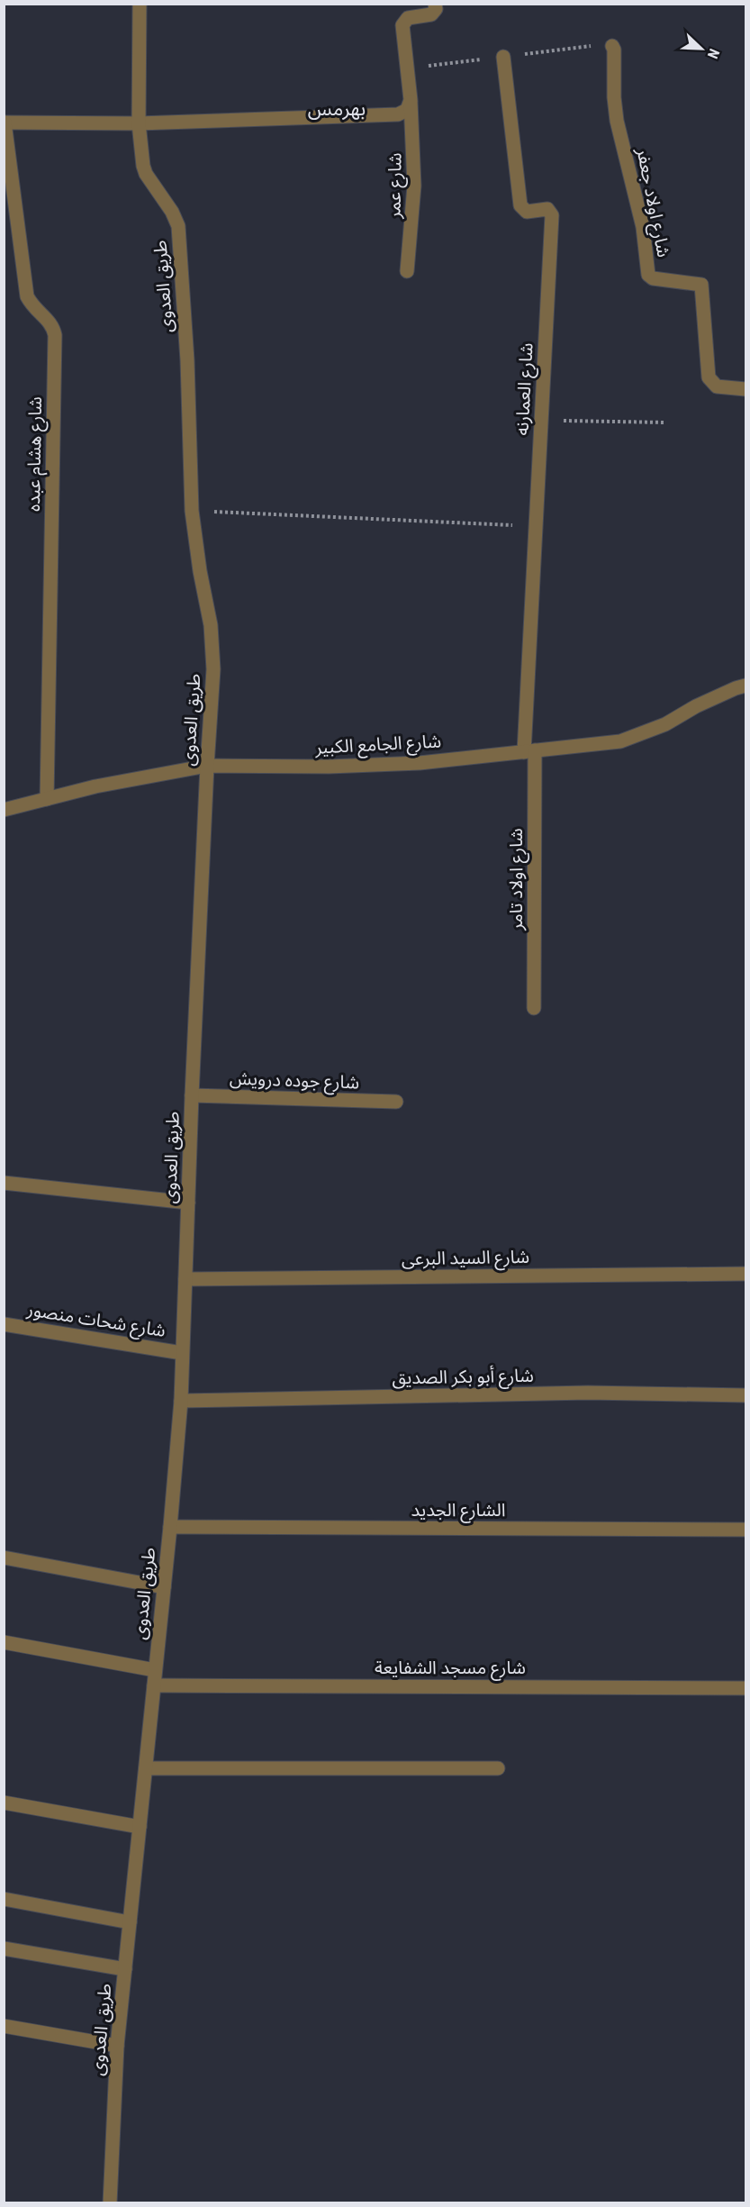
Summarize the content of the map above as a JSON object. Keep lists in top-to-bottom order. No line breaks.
{"streets":{"street":["شارع عمر","شارع اولاد جعفر","طريق العدوى","شارع العمارنه","شارع هشام عبده","شارع الجامع الكبير","شارع اولاد تامر","شارع جوده درويش","شارع السيد البرعى","شارع شحات منصور","شارع أبو بكر الصديق","الشارع الجديد","شارع مسجد الشفايعة"]},"crossings":[["طريق العدوى","شارع الجامع الكبير"],["طريق العدوى","شارع جوده درويش"],["طريق العدوى","شارع السيد البرعى"],["طريق العدوى","شارع شحات منصور"],["طريق العدوى","شارع أبو بكر الصديق"],["طريق العدوى","الشارع الجديد"],["طريق العدوى","شارع مسجد الشفايعة"],["شارع العمارنه","شارع الجامع الكبير"],["شارع العمارنه","شارع اولاد تامر"],["شارع هشام عبده","شارع الجامع الكبير"],["شارع الجامع الكبير","شارع اولاد تامر"]],"districts":["بهرمس"],"north":"bottom right"}
